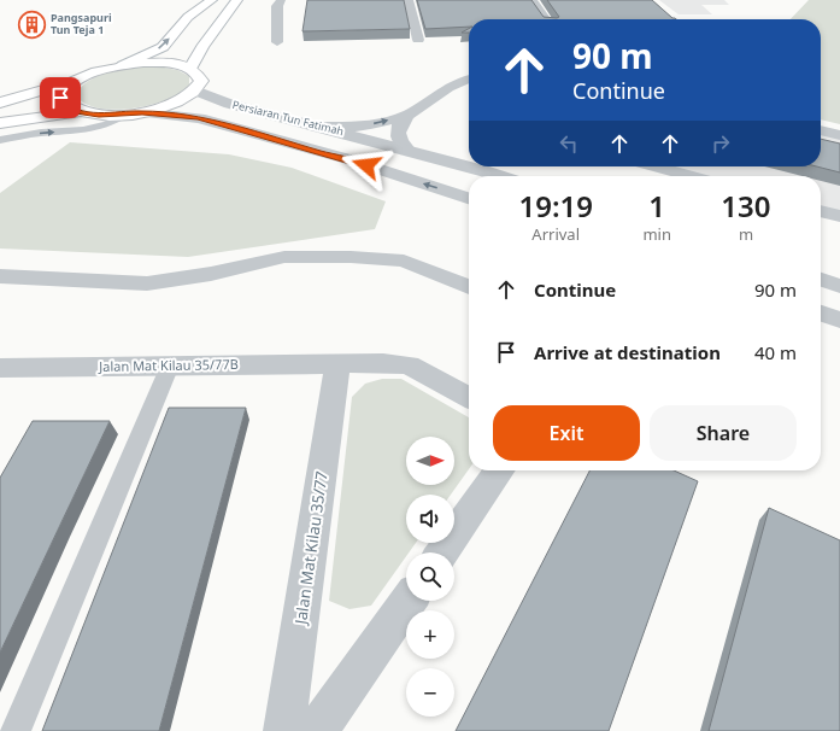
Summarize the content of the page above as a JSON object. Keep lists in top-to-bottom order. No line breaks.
{"streets":{"street":["Persiaran Tun Fatimah","Jalan Mat Kilau 35/77B","Jalan Mat Kilau 35/77"]},"crossings":[["Jalan Mat Kilau 35/77B","Jalan Mat Kilau 35/77"]],"places":{"building":["Pangsapuri Tun Teja 1"]},"north":"right","page":{"turn":["90 m","Continue"],"eta":["19:19","Arrival","1","min","130","m"],"list":[{"name":"Continue","value":"90 m"},{"name":"Arrive at destination","value":"40 m"}],"buttons":["Exit","Share"],"map_buttons":["+","−"]}}
